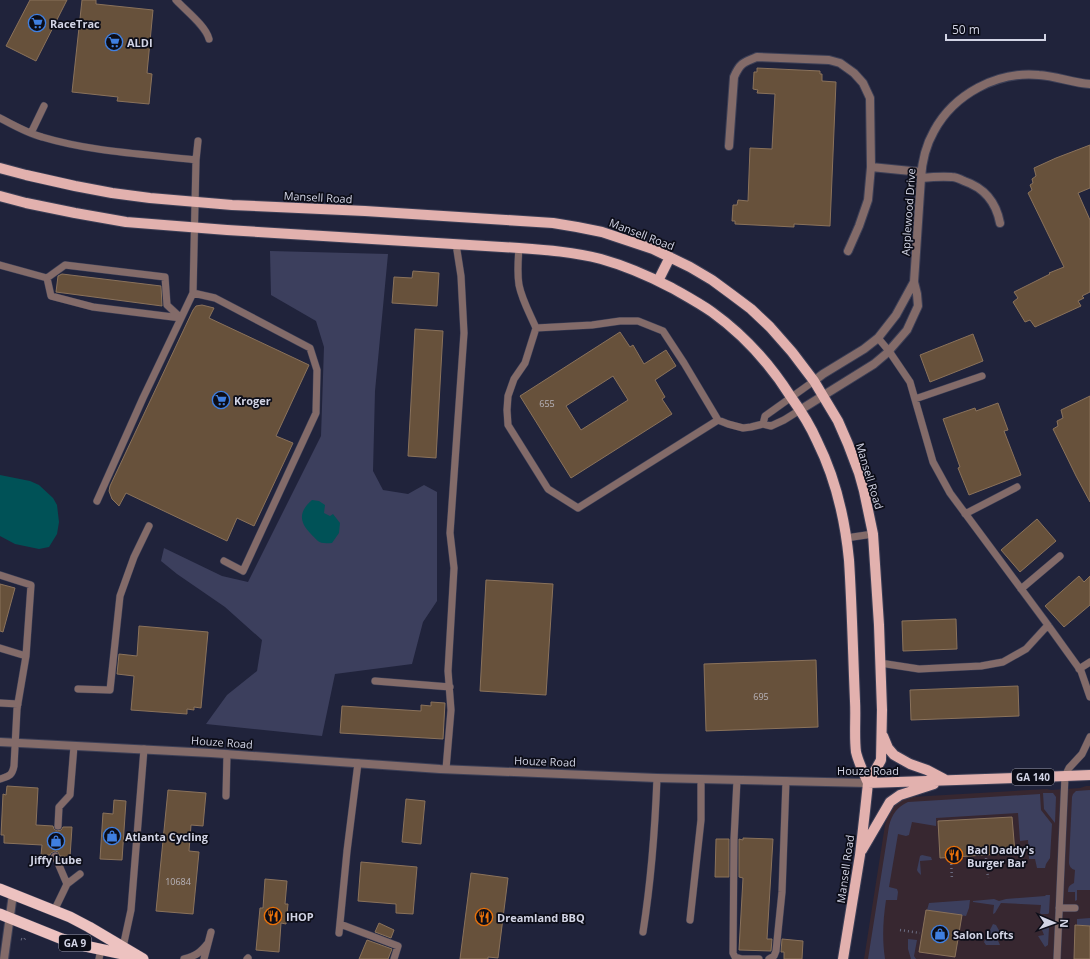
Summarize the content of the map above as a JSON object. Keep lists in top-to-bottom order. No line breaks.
{"streets":{"highway":["GA 9"],"main road":["Mansell Road","Houze Road","GA 140"],"street":["Applewood Drive"]},"crossings":[["Mansell Road","Applewood Drive"],["Mansell Road","Houze Road"]],"places":{"supermarket":["RaceTrac","ALDI","Kroger"],"shop":["Atlanta Cycling","Jiffy Lube","Salon Lofts"],"restaurant":["Bad Daddy's Burger Bar","IHOP","Dreamland BBQ"]},"house_numbers":["655","695","10684"],"scale_bar":"50 m","north":"right"}
